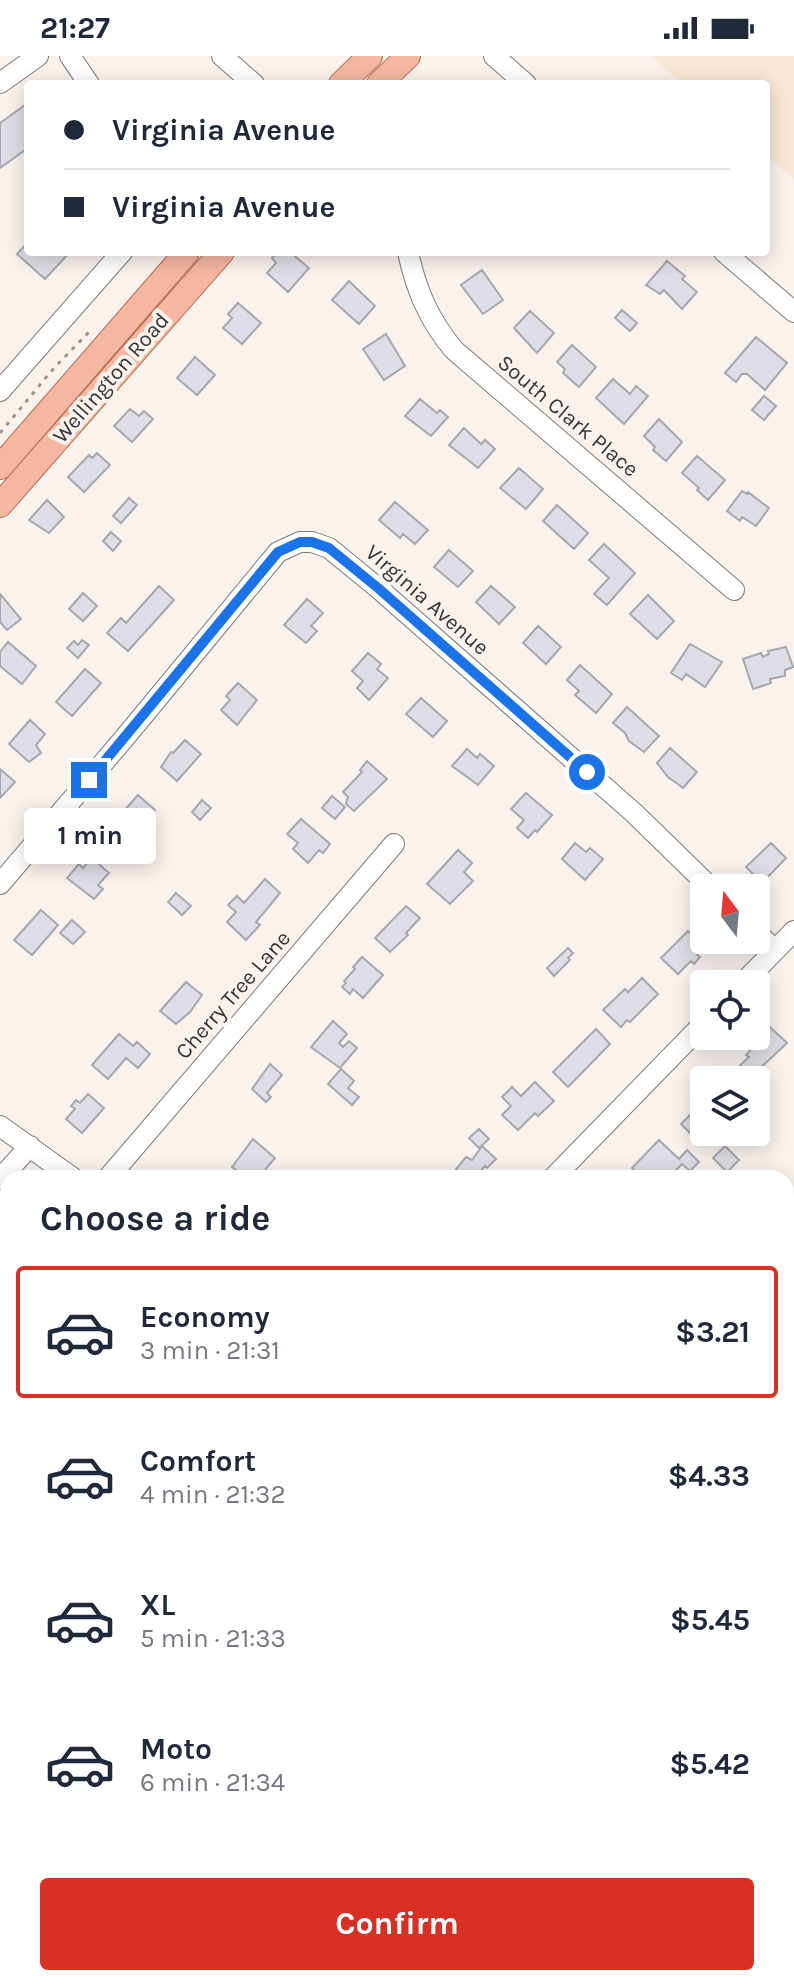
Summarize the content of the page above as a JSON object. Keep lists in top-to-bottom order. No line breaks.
{"streets":{"main road":["Wellington Road"],"street":["South Clark Place","Virginia Avenue","Cherry Tree Lane"]},"north":"top","page":{"status":"21:27","banner":["Virginia Avenue","Virginia Avenue"],"bubble":"1 min","heading":"Choose a ride","list":[{"name":"Economy","note":"3 min · 21:31","value":"$3.21"},{"name":"Comfort","note":"4 min · 21:32","value":"$4.33"},{"name":"XL","note":"5 min · 21:33","value":"$5.45"},{"name":"Moto","note":"6 min · 21:34","value":"$5.42"}],"buttons":"Confirm"}}
